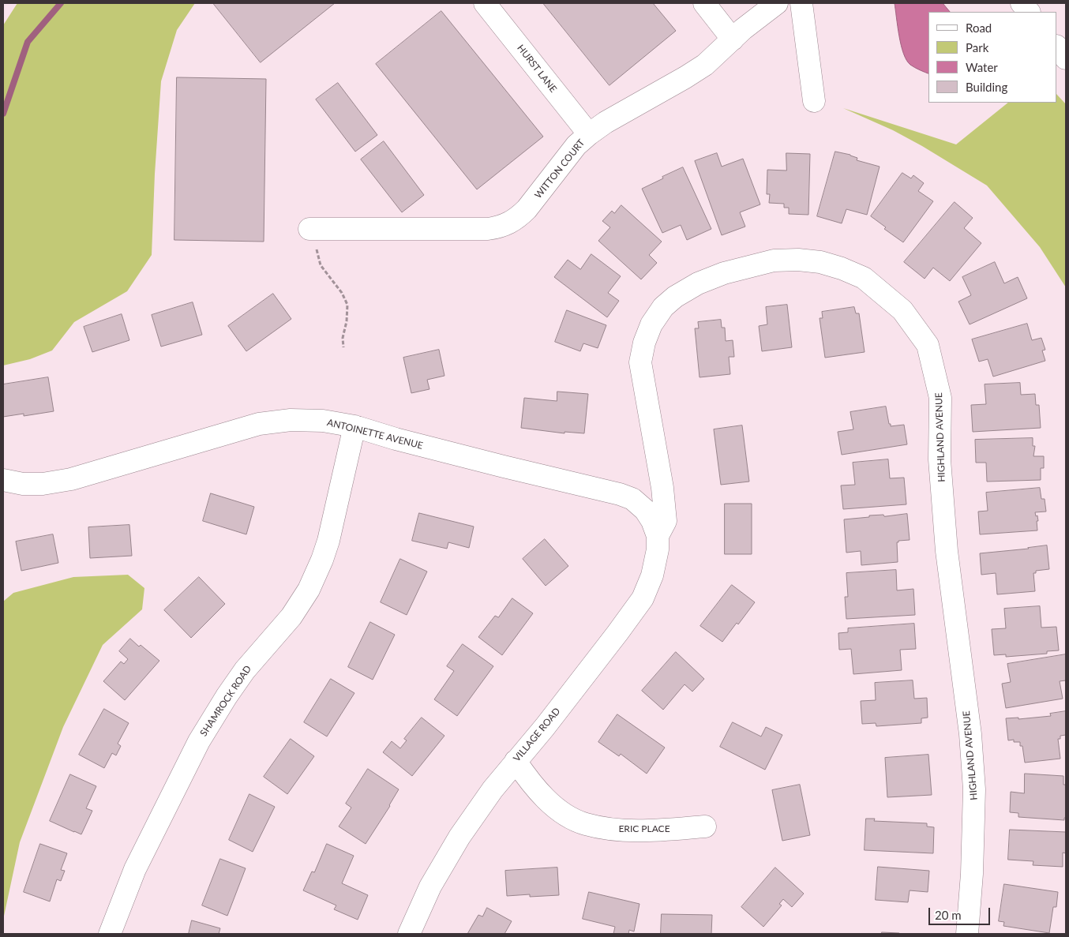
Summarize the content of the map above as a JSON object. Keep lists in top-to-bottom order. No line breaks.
{"streets":{"street":["HURST LANE","WITTON COURT","ANTOINETTE AVENUE","HIGHLAND AVENUE","SHAMROCK ROAD","VILLAGE ROAD","ERIC PLACE"]},"crossings":[["HURST LANE","WITTON COURT"],["ANTOINETTE AVENUE","HIGHLAND AVENUE"],["ANTOINETTE AVENUE","SHAMROCK ROAD"],["ANTOINETTE AVENUE","VILLAGE ROAD"],["HIGHLAND AVENUE","VILLAGE ROAD"],["VILLAGE ROAD","ERIC PLACE"]],"legend":["Road","Park","Water","Building"],"scale_bar":"20 m"}
